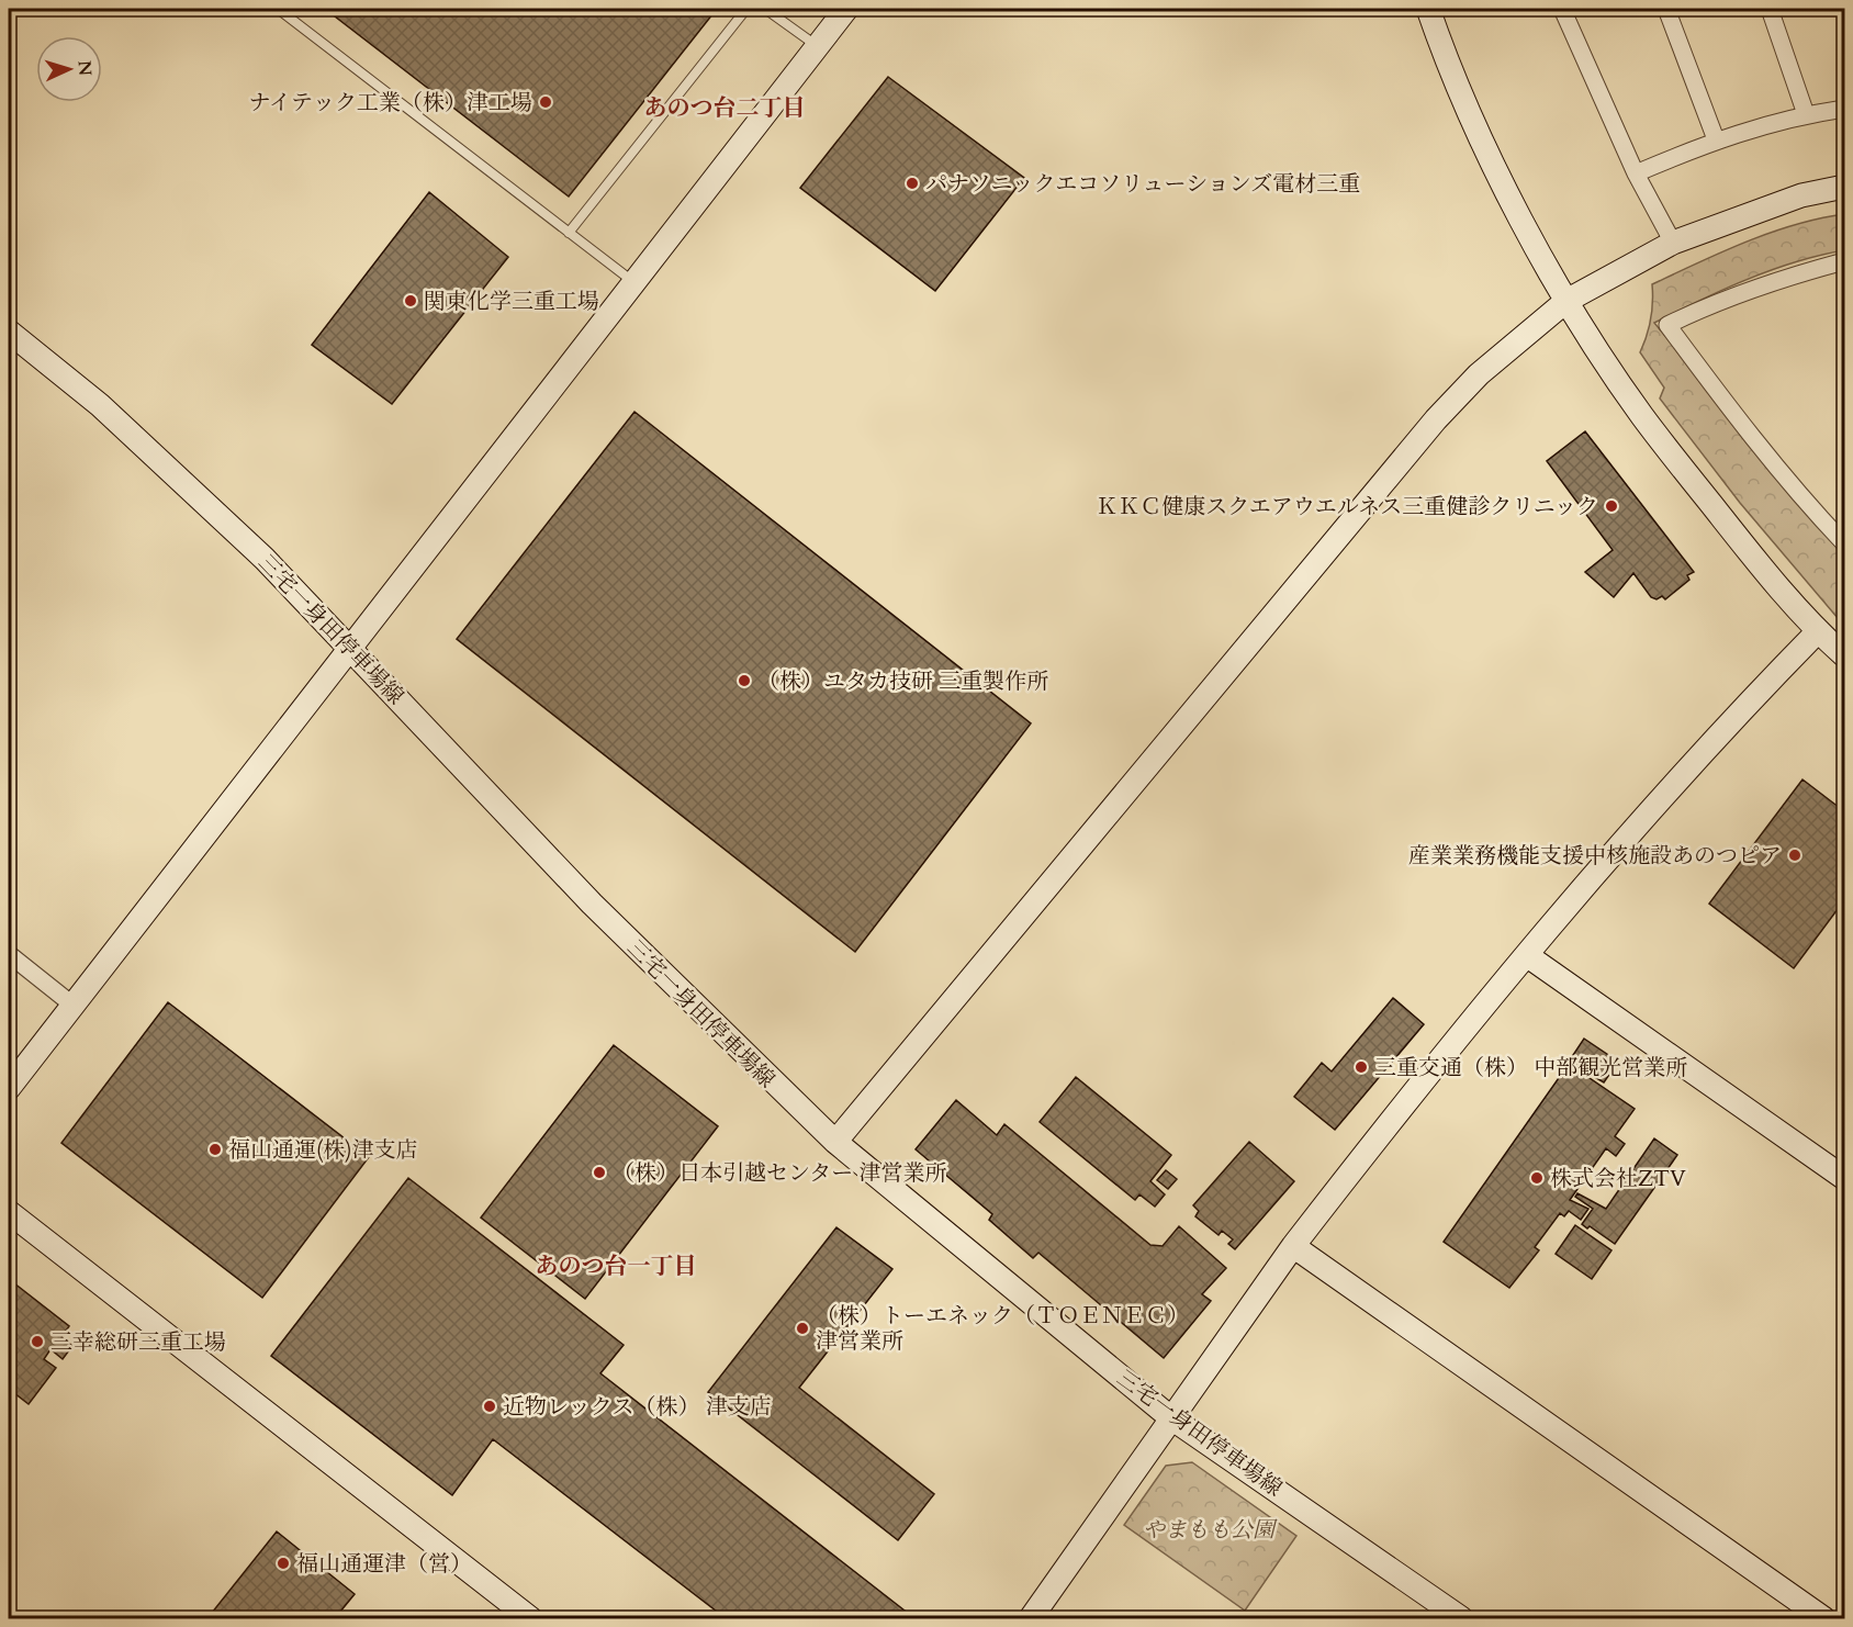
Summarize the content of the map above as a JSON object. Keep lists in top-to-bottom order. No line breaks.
{"streets":{"street":["三宅一身田停車場線"]},"districts":["あのつ台二丁目","あのつ台一丁目"],"parks":["やまもも公園"],"places":["ナイテック工業（株）津工場","パナソニックエコソリューションズ電材三重","関東化学三重工場","ＫＫＣ健康スクエアウエルネス三重健診クリニック","（株）ユタカ技研 三重製作所","産業業務機能支援中核施設あのつピア","三重交通（株） 中部観光営業所","福山通運(株)津支店","（株）日本引越センター 津営業所","株式会社ZTV","（株）トーエネック（ＴＯＥＮＥＣ） 津営業所","三幸総研三重工場","近物レックス（株） 津支店","福山通運津（営）"],"north":"right"}
